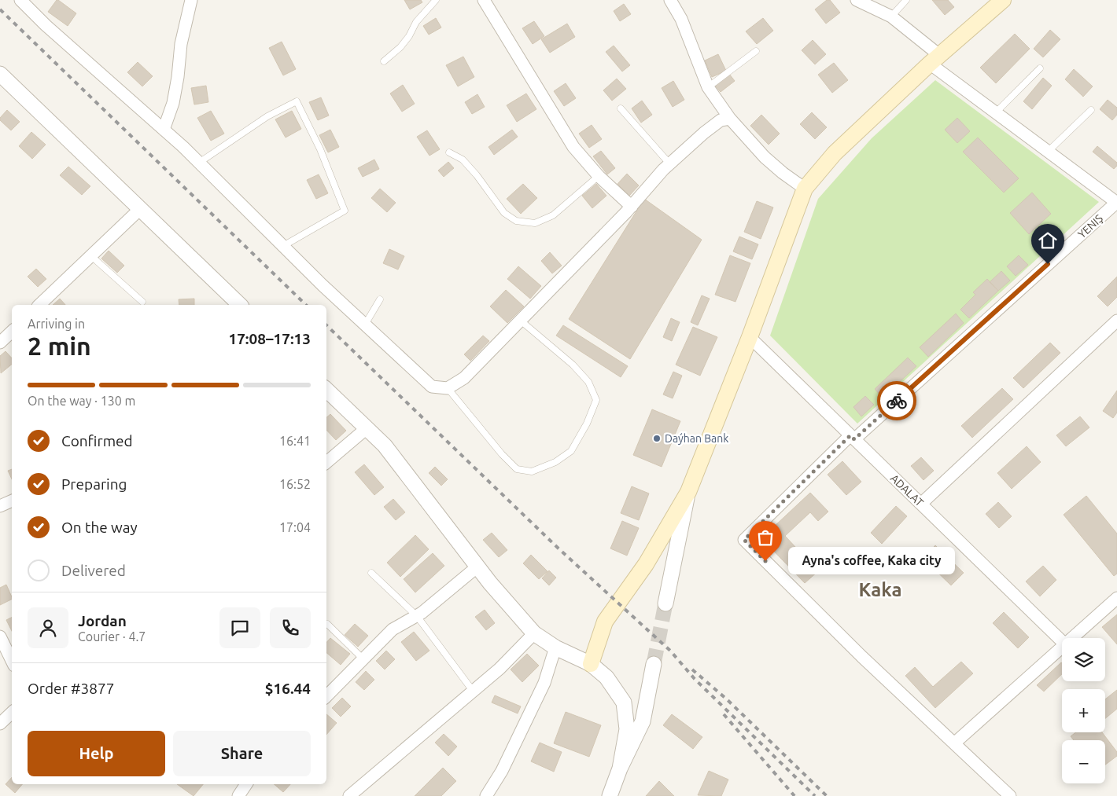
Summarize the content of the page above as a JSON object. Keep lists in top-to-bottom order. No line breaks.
{"streets":{"street":["YENIŞ","ADALAT"]},"crossings":[["YENIŞ","ADALAT"]],"districts":["Kaka"],"places":["Daýhan Bank","Ayna's coffee, Kaka city"],"page":{"heading":["2 min","Arriving in","17:08–17:13"],"panel":["Jordan","Courier · 4.7","Order #3877","$16.44"],"bar":"On the way · 130 m","list":[["Confirmed","16:41"],["Preparing","16:52"],["On the way","17:04"],"Delivered"],"bubble":"Ayna's coffee, Kaka city","map_buttons":["+","−"],"buttons":["Help","Share"]}}
